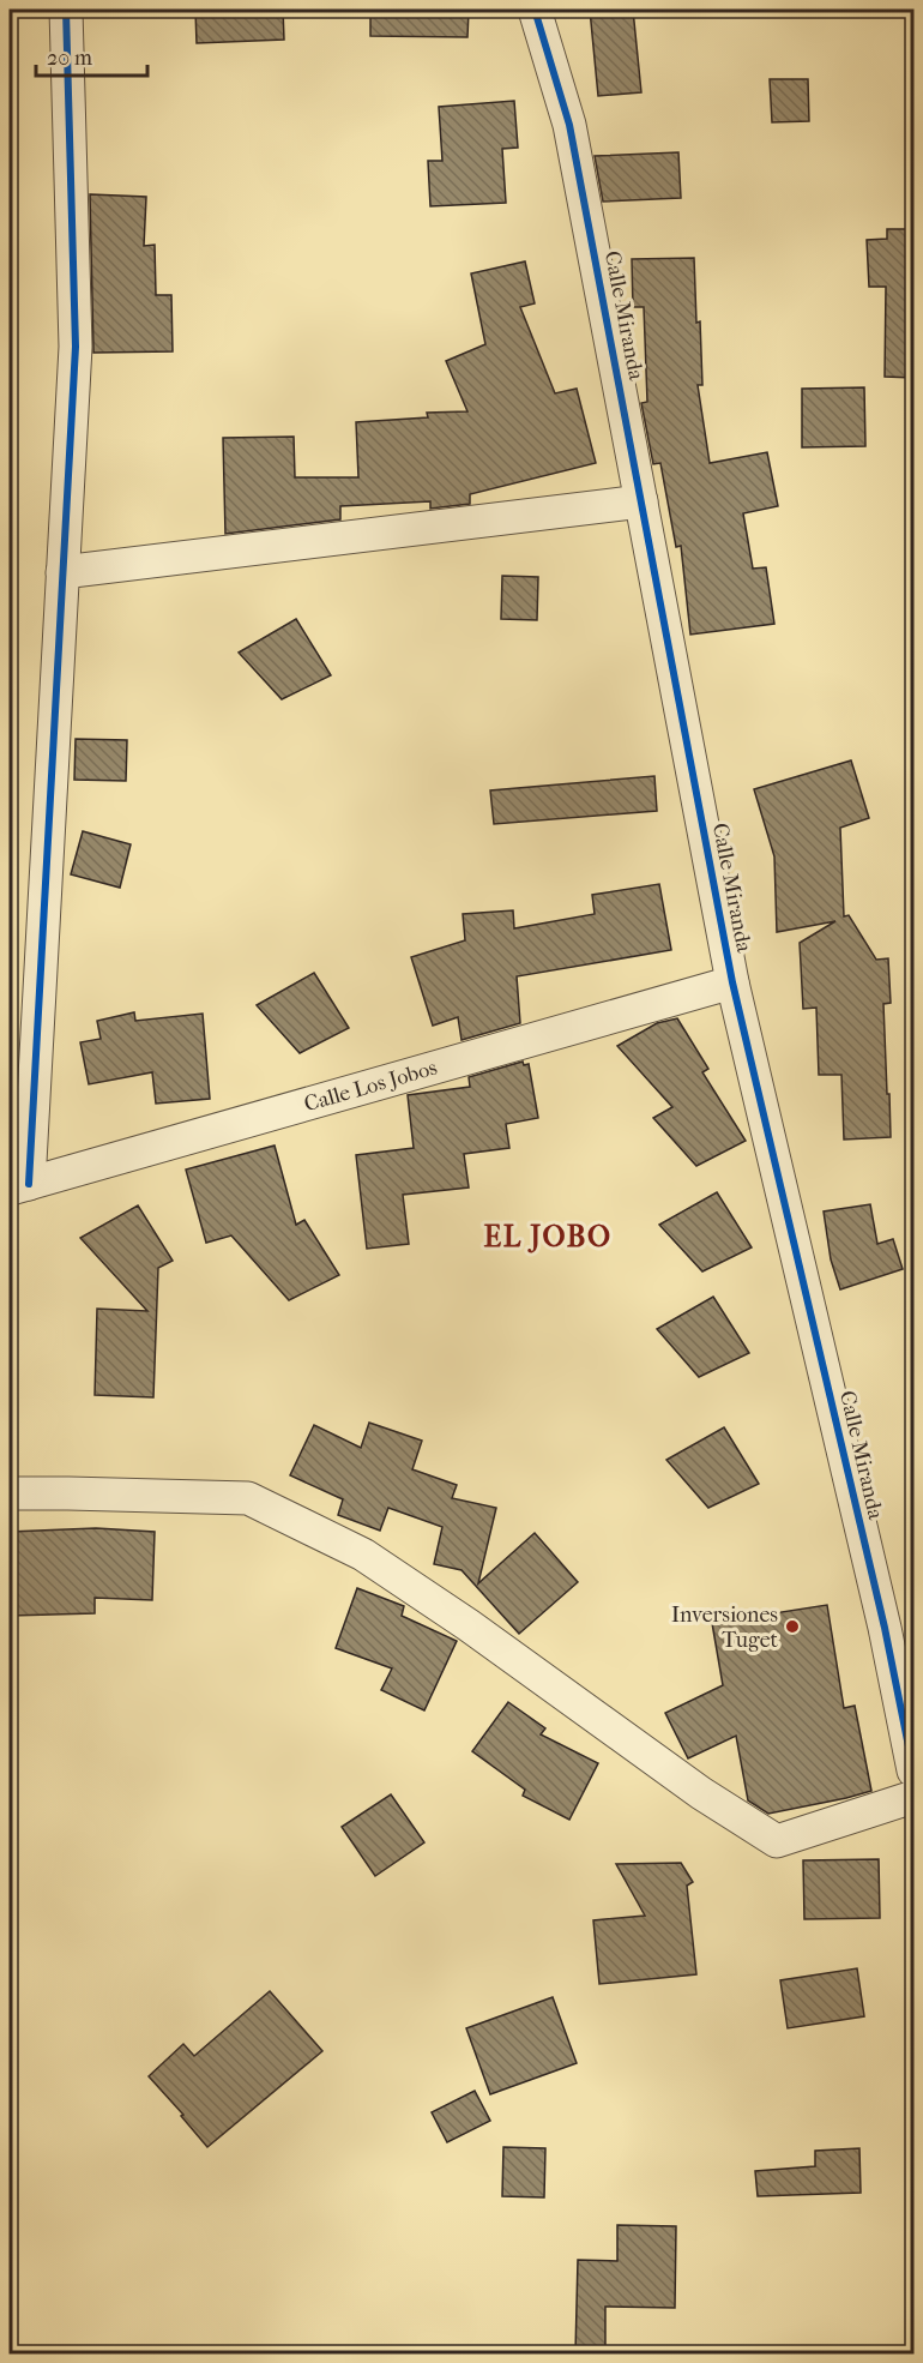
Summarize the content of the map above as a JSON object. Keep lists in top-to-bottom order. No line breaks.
{"streets":{"street":["Calle Miranda","Calle Los Jobos"]},"crossings":[["Calle Miranda","Calle Los Jobos"]],"districts":["EL JOBO"],"places":["Inversiones Tuget"],"scale_bar":"20 m"}
